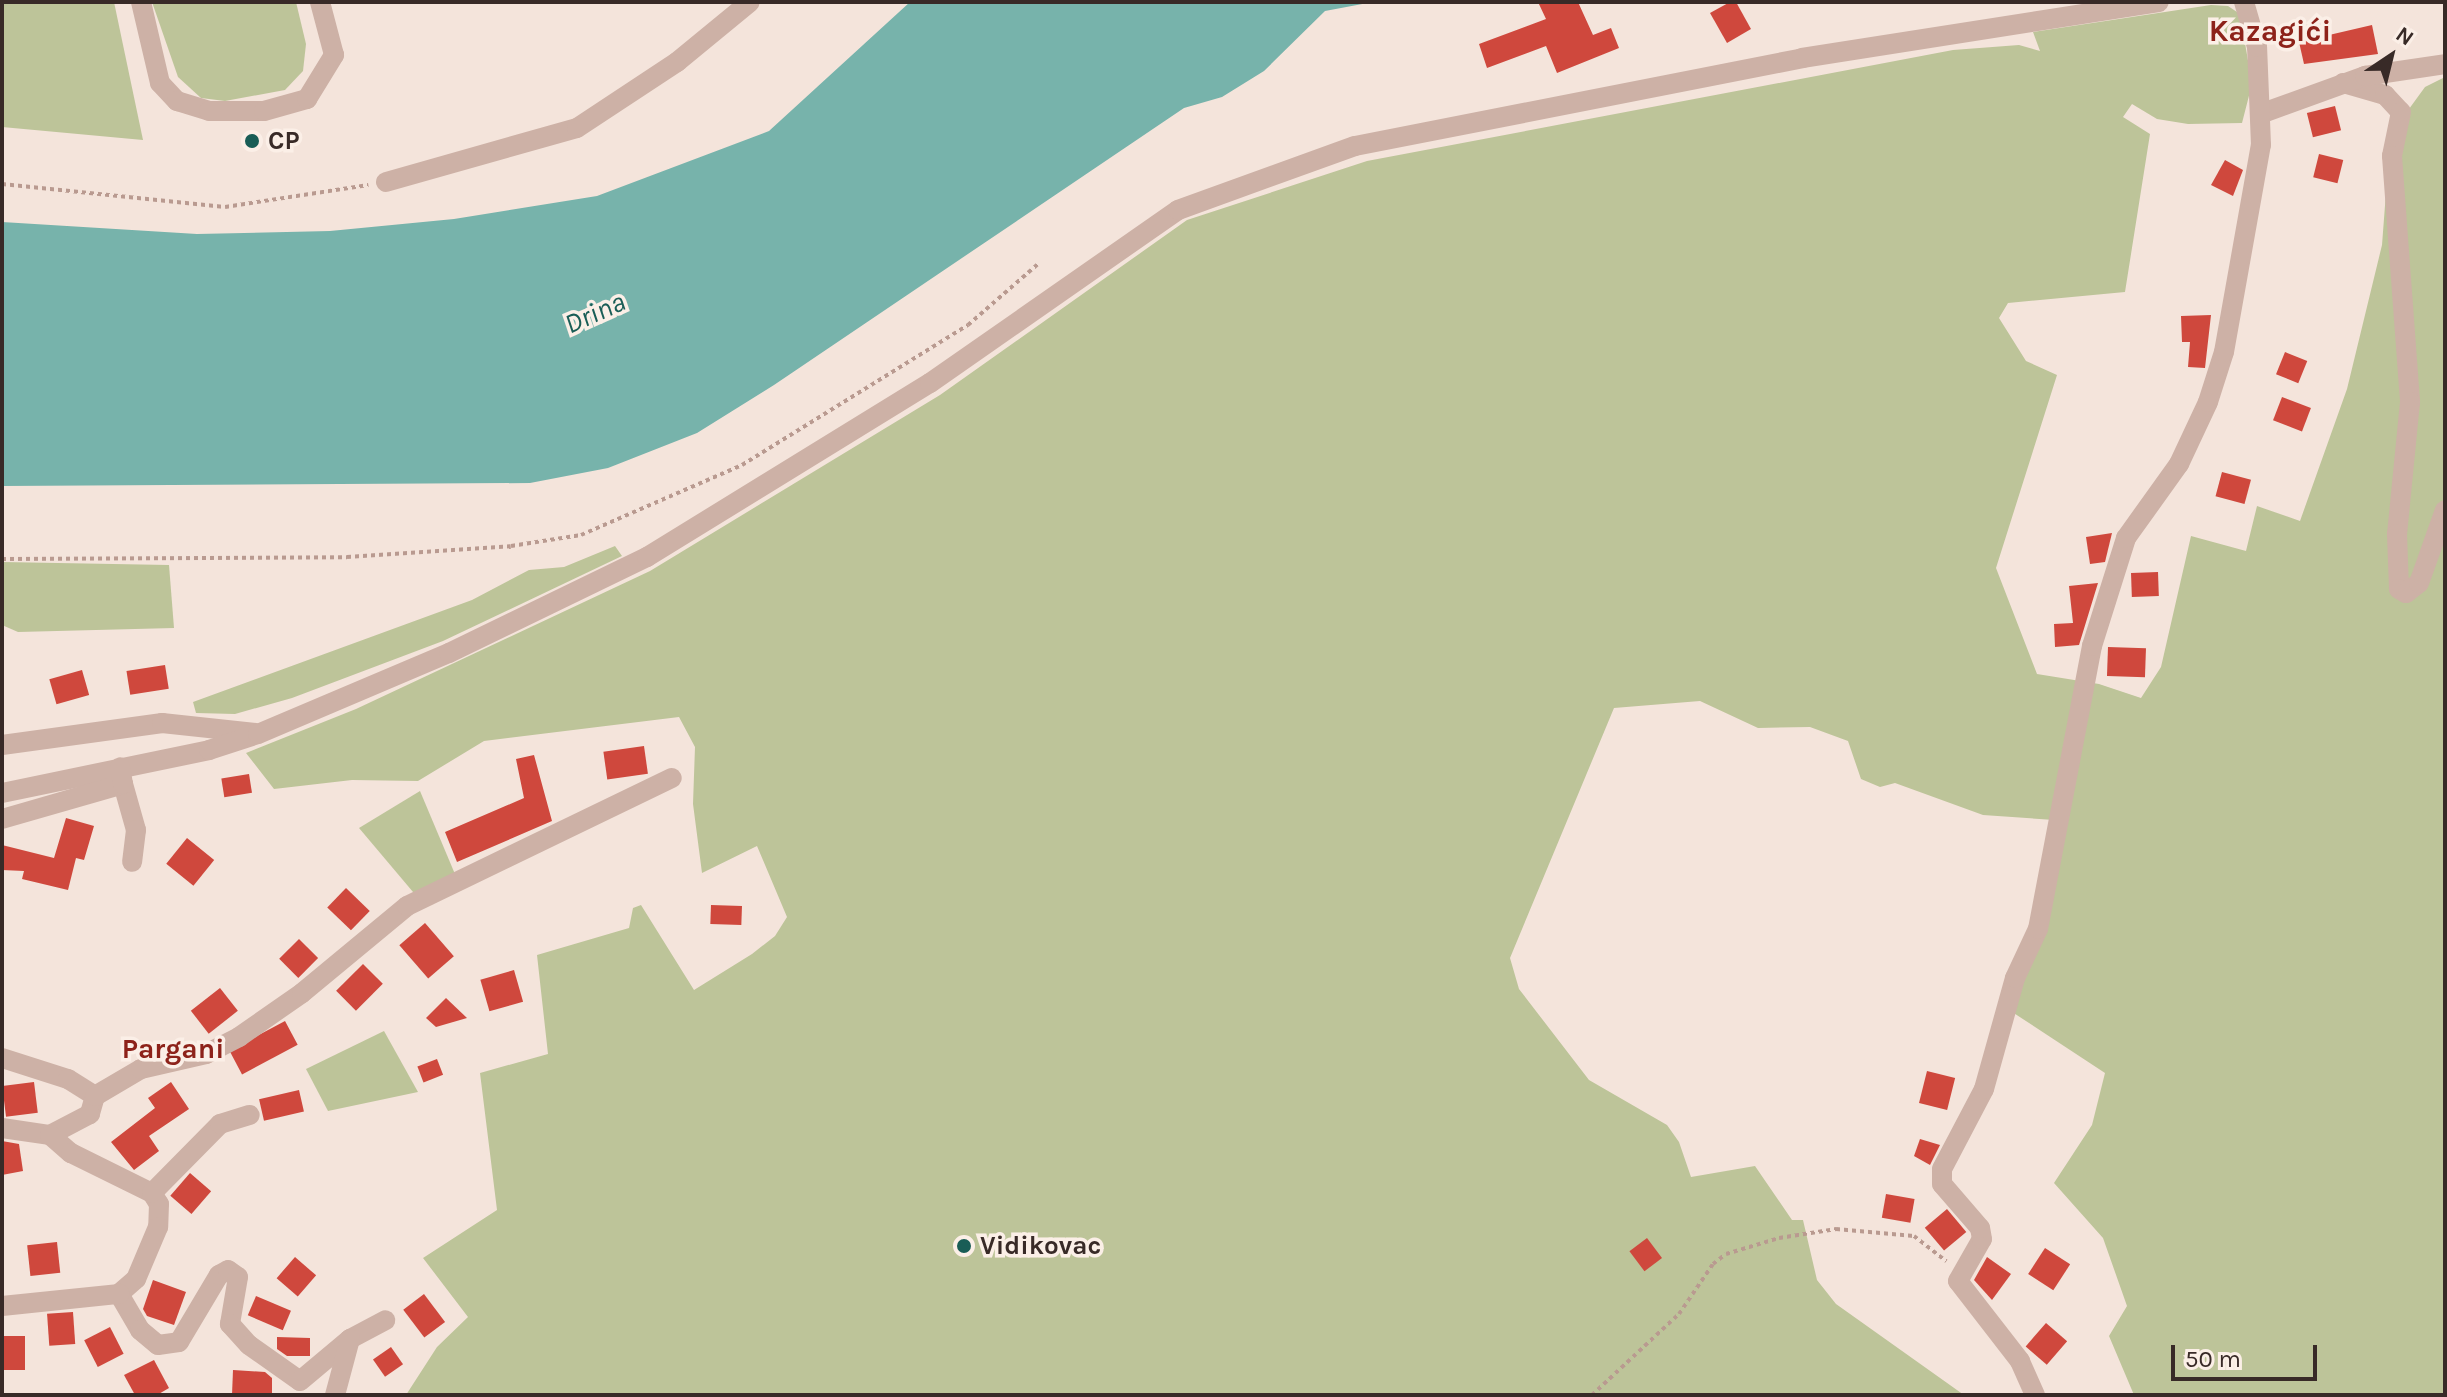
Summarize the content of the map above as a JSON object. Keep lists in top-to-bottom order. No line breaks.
{"districts":["Kazagići","Pargani"],"water":["Drina"],"places":["CP","Vidikovac"],"scale_bar":"50 m","north":"top right"}
